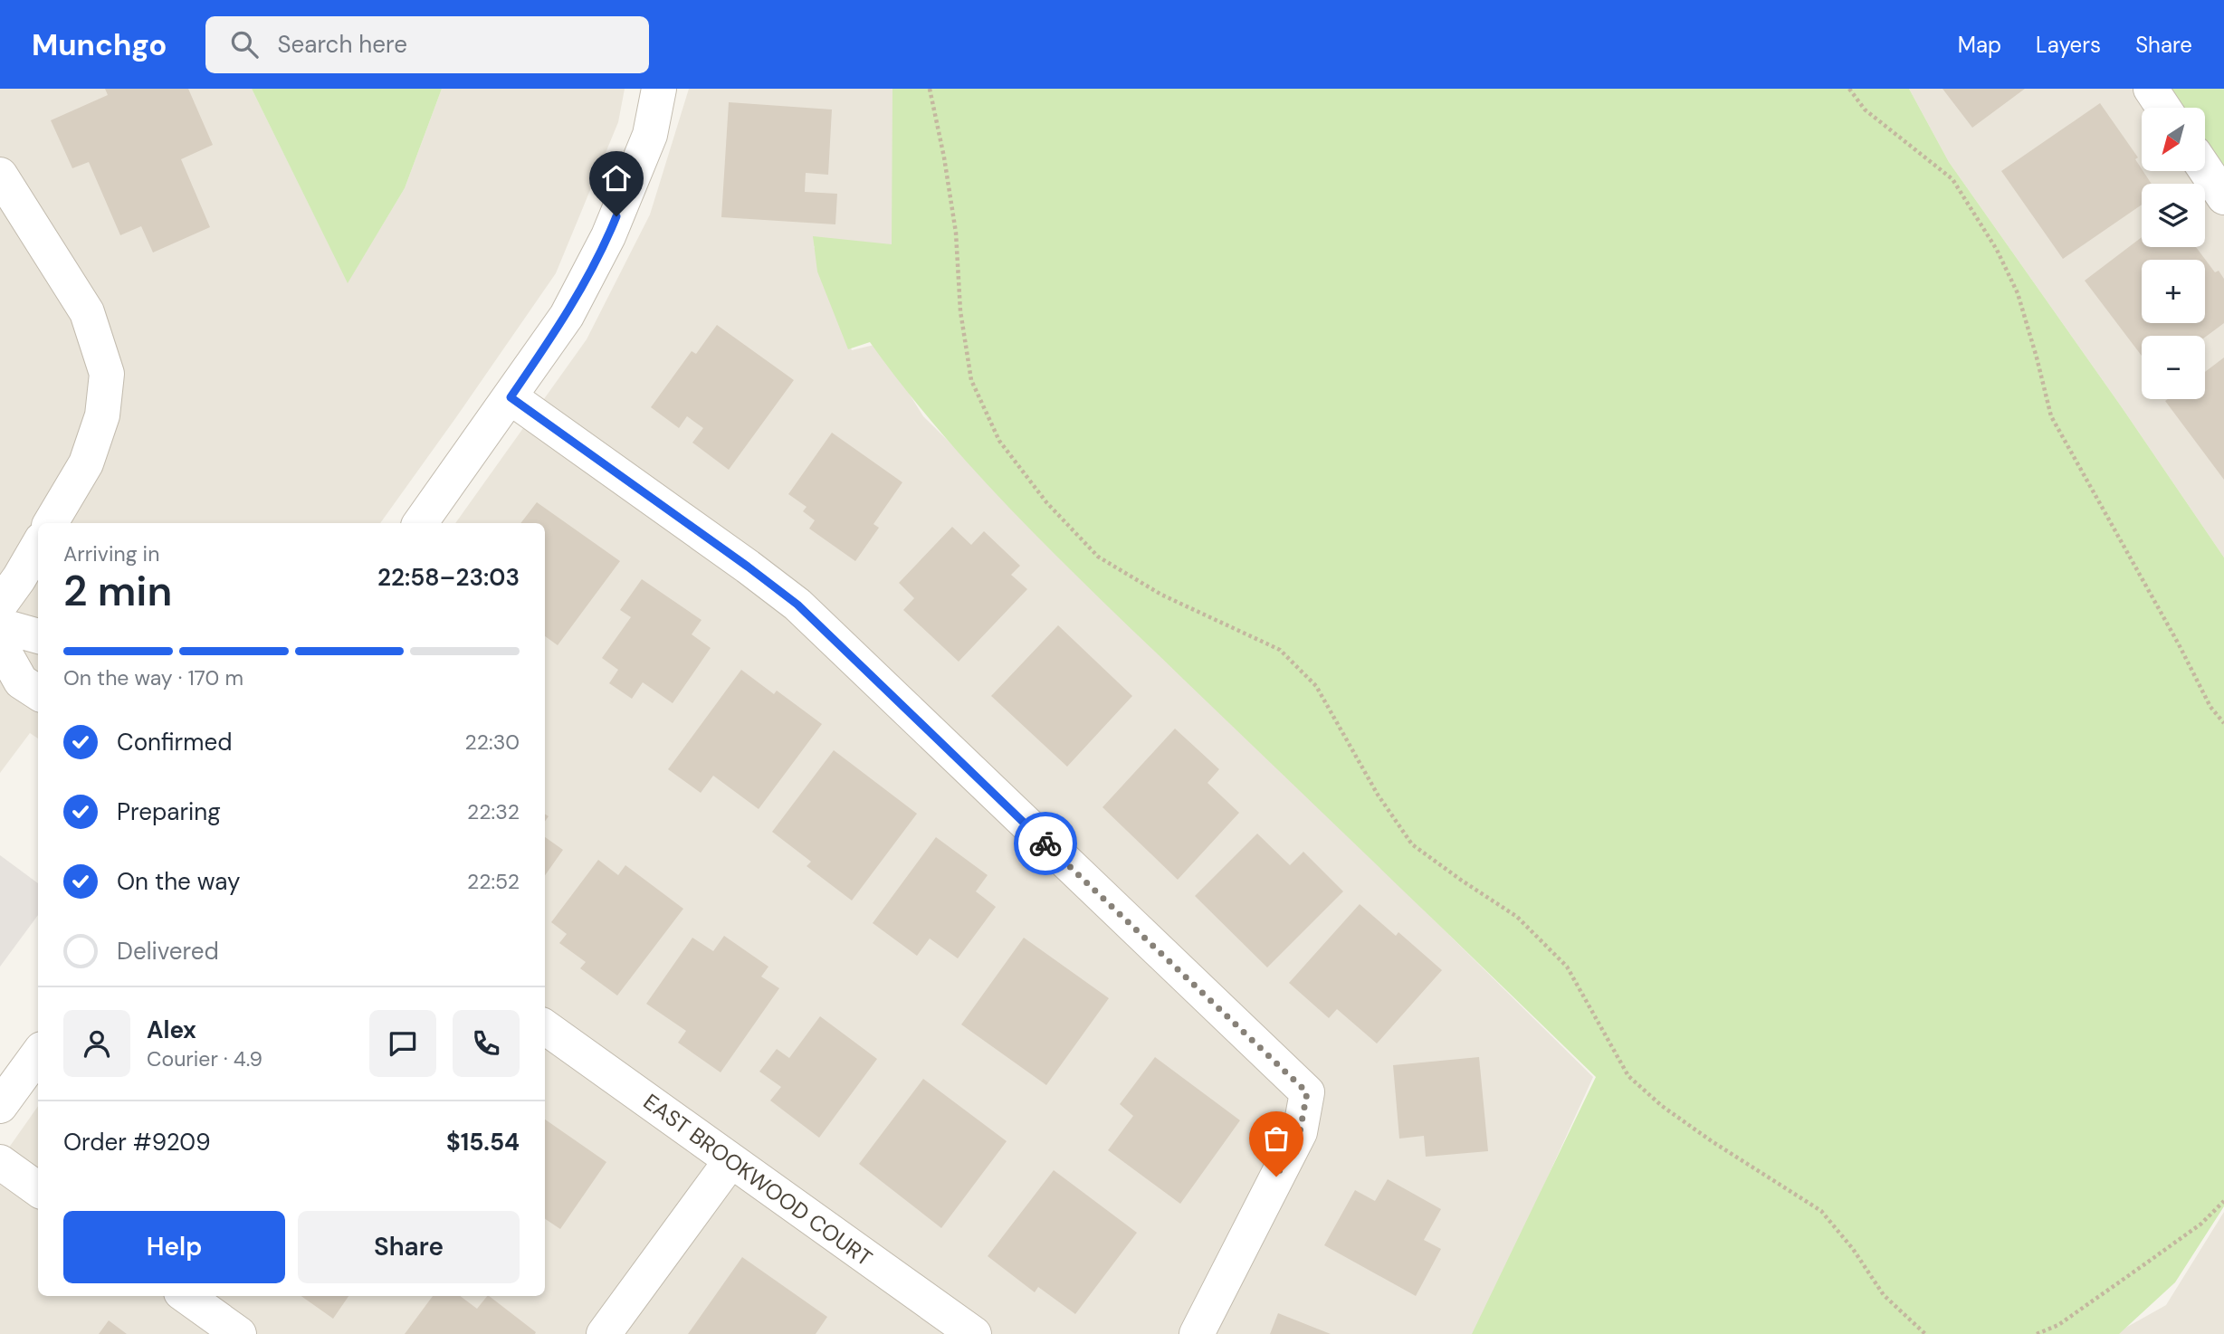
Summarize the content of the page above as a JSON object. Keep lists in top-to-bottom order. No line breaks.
{"streets":{"street":["EAST BROOKWOOD COURT"]},"north":"bottom left","page":{"header":"Munchgo","search":"Search here","nav":["Map","Layers","Share"],"map_buttons":["+","−"],"heading":["2 min","Arriving in","22:58–23:03"],"panel":["Alex","Courier · 4.9","Order #9209","$15.54"],"bar":"On the way · 170 m","list":[["Confirmed","22:30"],["Preparing","22:32"],["On the way","22:52"],"Delivered"],"buttons":["Help","Share"]}}
